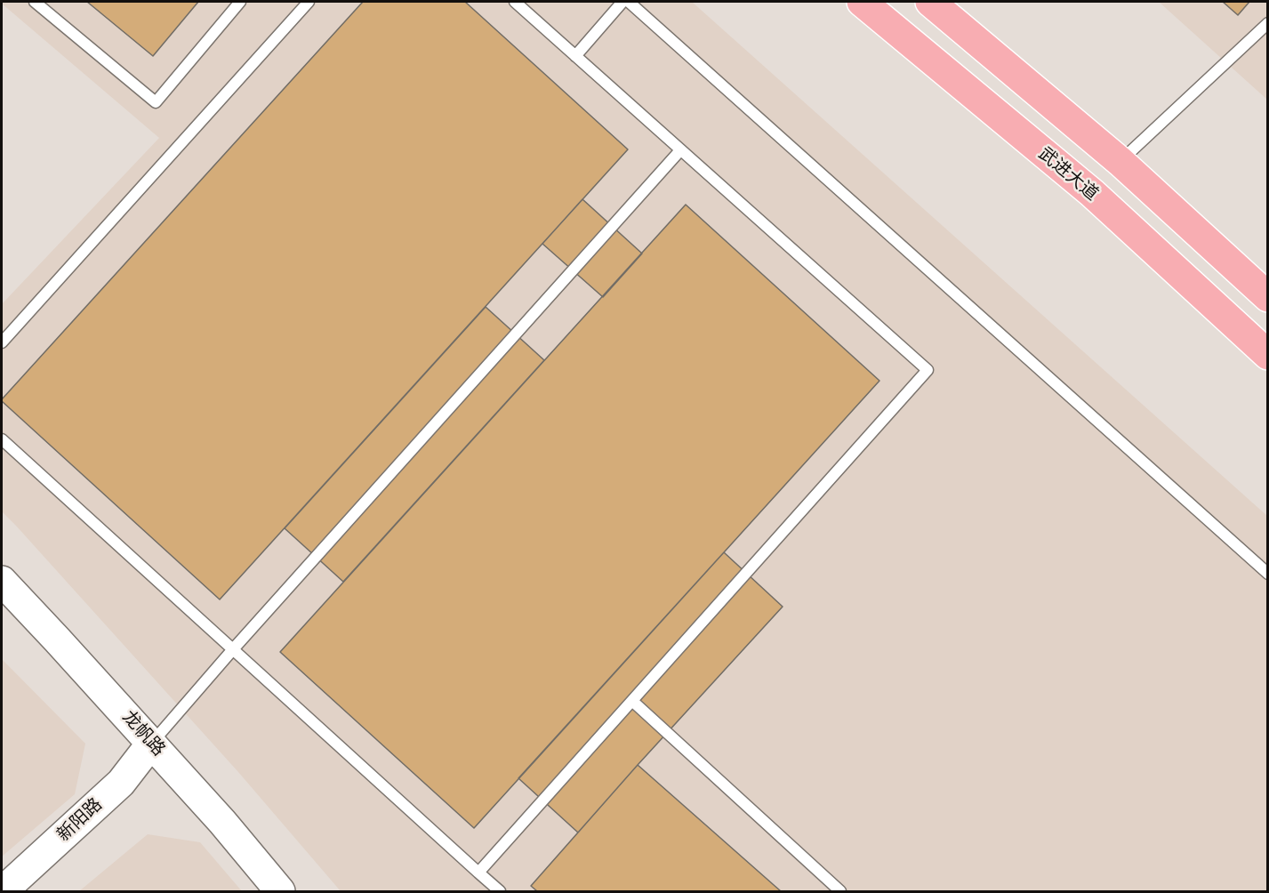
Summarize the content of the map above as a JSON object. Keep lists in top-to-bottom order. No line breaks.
{"streets":{"main road":["武进大道"],"street":["龙帆路","新阳路"]},"crossings":[["龙帆路","新阳路"]]}
